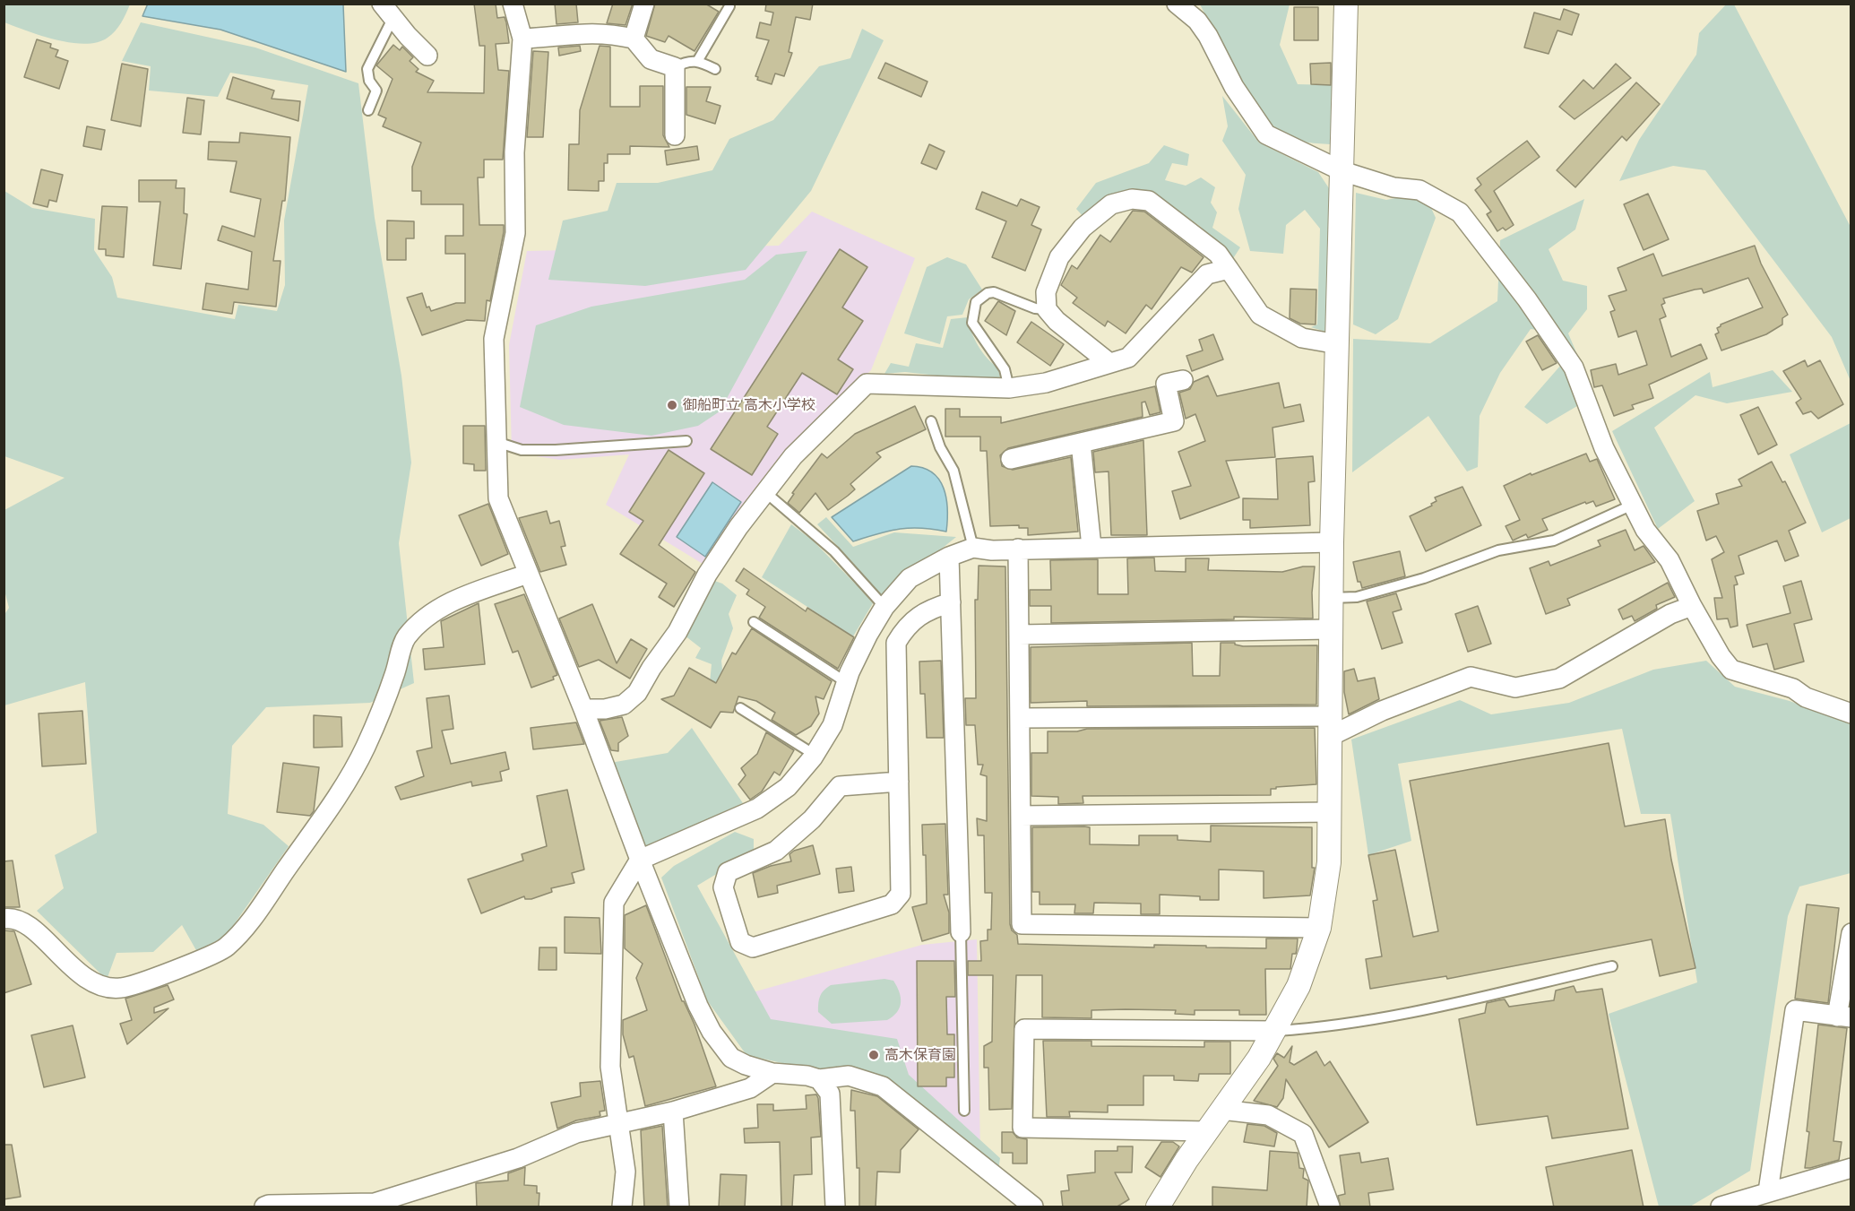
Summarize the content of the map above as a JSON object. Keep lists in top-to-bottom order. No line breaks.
{"places":["御船町立 高木小学校","高木保育園"]}
